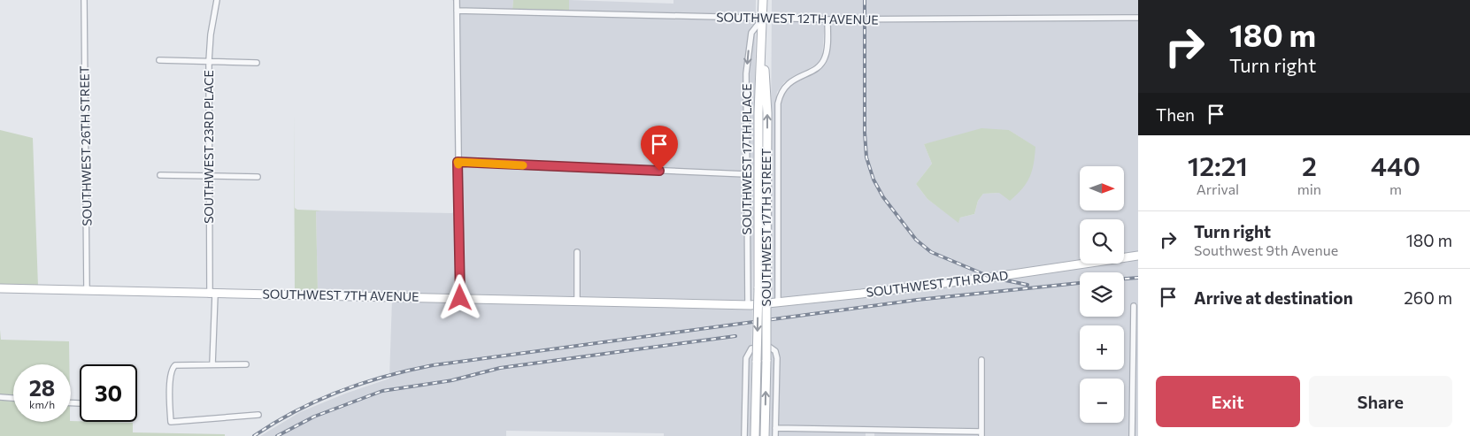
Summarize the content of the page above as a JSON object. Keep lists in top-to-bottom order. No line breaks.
{"streets":{"street":["SOUTHWEST 12TH AVENUE","SOUTHWEST 26TH STREET","SOUTHWEST 23RD PLACE","SOUTHWEST 17TH PLACE","SOUTHWEST 17TH STREET","SOUTHWEST 7TH ROAD","SOUTHWEST 7TH AVENUE"]},"crossings":[["SOUTHWEST 12TH AVENUE","SOUTHWEST 17TH PLACE"],["SOUTHWEST 12TH AVENUE","SOUTHWEST 17TH STREET"],["SOUTHWEST 26TH STREET","SOUTHWEST 7TH AVENUE"],["SOUTHWEST 23RD PLACE","SOUTHWEST 7TH AVENUE"],["SOUTHWEST 17TH PLACE","SOUTHWEST 17TH STREET"],["SOUTHWEST 17TH PLACE","SOUTHWEST 7TH ROAD"],["SOUTHWEST 7TH ROAD","SOUTHWEST 7TH AVENUE"]],"north":"right","page":{"turn":["180 m","Turn right"],"then":"Then","eta":["12:21","Arrival","2","min","440","m"],"map_buttons":["+","−"],"list":[{"name":"Turn right","note":"Southwest 9th Avenue","value":"180 m"},{"name":"Arrive at destination","value":"260 m"}],"speed":"28 km/h","limit":"30","buttons":["Exit","Share"]}}
